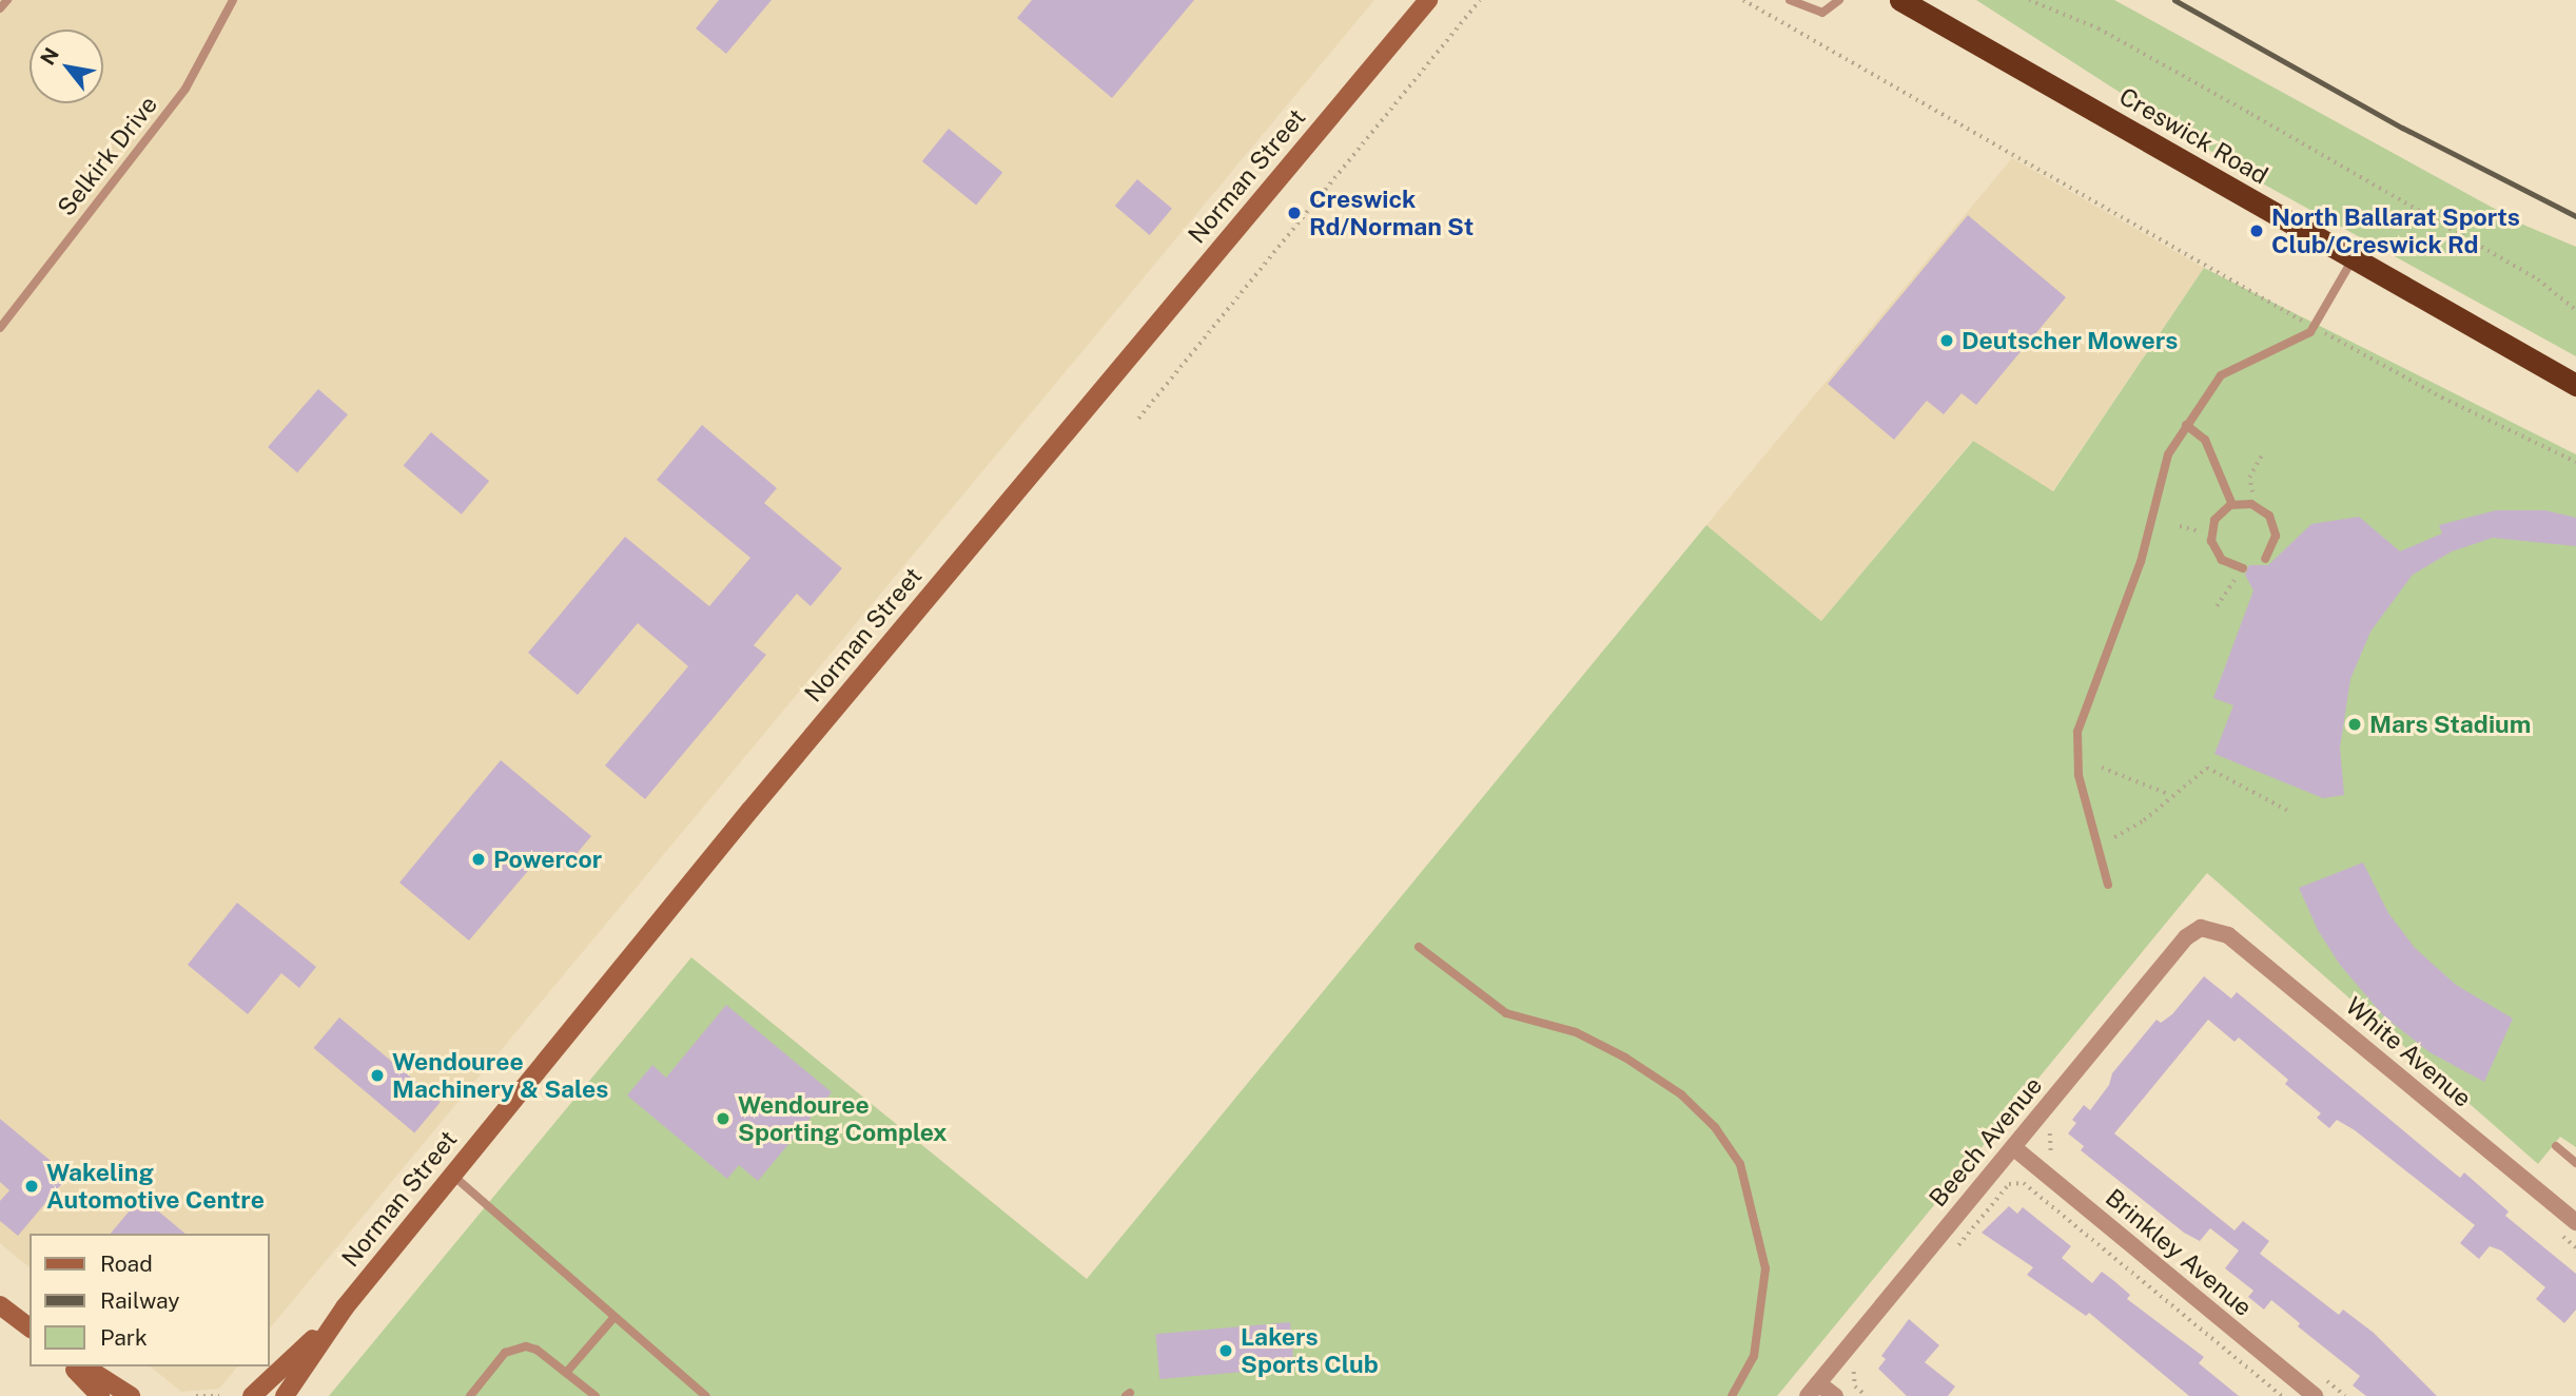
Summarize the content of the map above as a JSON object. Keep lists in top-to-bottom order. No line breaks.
{"streets":{"highway":["Creswick Road"],"main road":["Norman Street"],"street":["White Avenue","Beech Avenue","Brinkley Avenue"],"lane":["Selkirk Drive"]},"crossings":[["White Avenue","Beech Avenue"],["Beech Avenue","Brinkley Avenue"]],"places":["Creswick Rd/Norman St","North Ballarat Sports Club/Creswick Rd","Deutscher Mowers","Mars Stadium","Powercor","Wendouree Machinery & Sales","Wendouree Sporting Complex","Wakeling Automotive Centre","Lakers Sports Club"],"legend":["Road","Railway","Park"],"north":"top left"}
